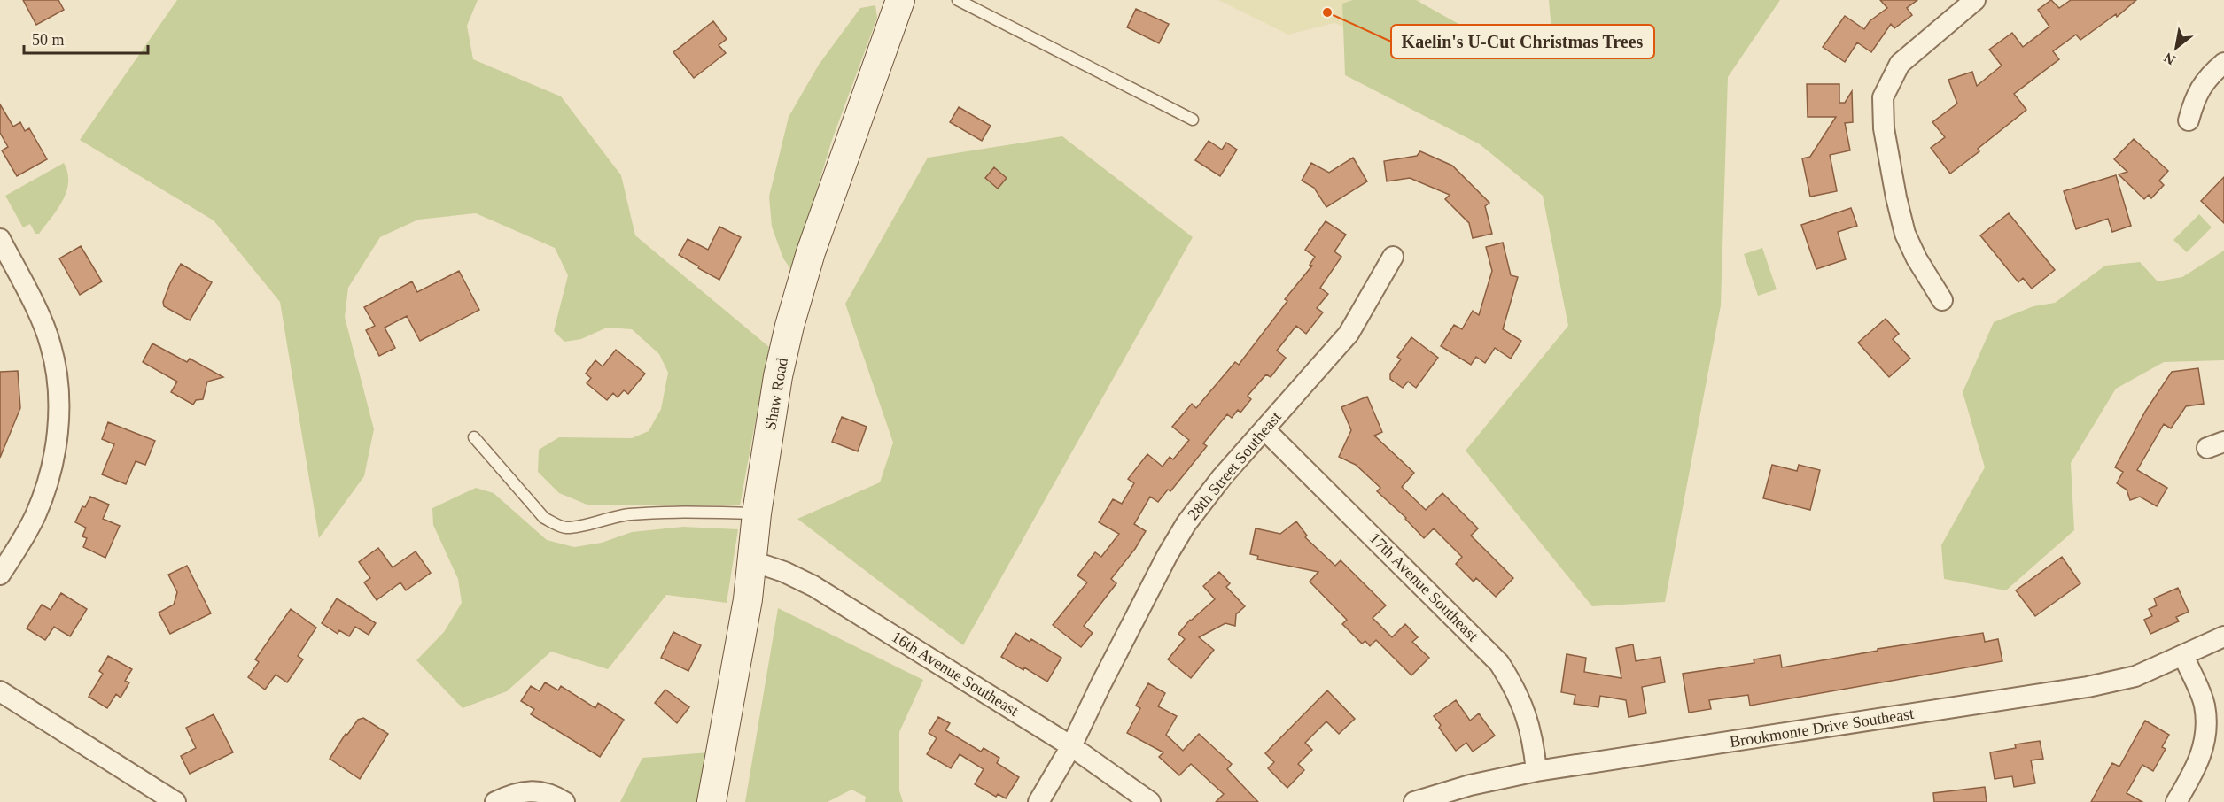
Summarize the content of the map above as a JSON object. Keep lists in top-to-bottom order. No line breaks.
{"streets":{"main road":["Shaw Road"],"street":["28th Street Southeast","17th Avenue Southeast","16th Avenue Southeast","Brookmonte Drive Southeast"]},"crossings":[["Shaw Road","16th Avenue Southeast"],["28th Street Southeast","17th Avenue Southeast"],["28th Street Southeast","16th Avenue Southeast"],["17th Avenue Southeast","Brookmonte Drive Southeast"]],"places":["Kaelin's U-Cut Christmas Trees"],"scale_bar":"50 m","north":"bottom left"}
